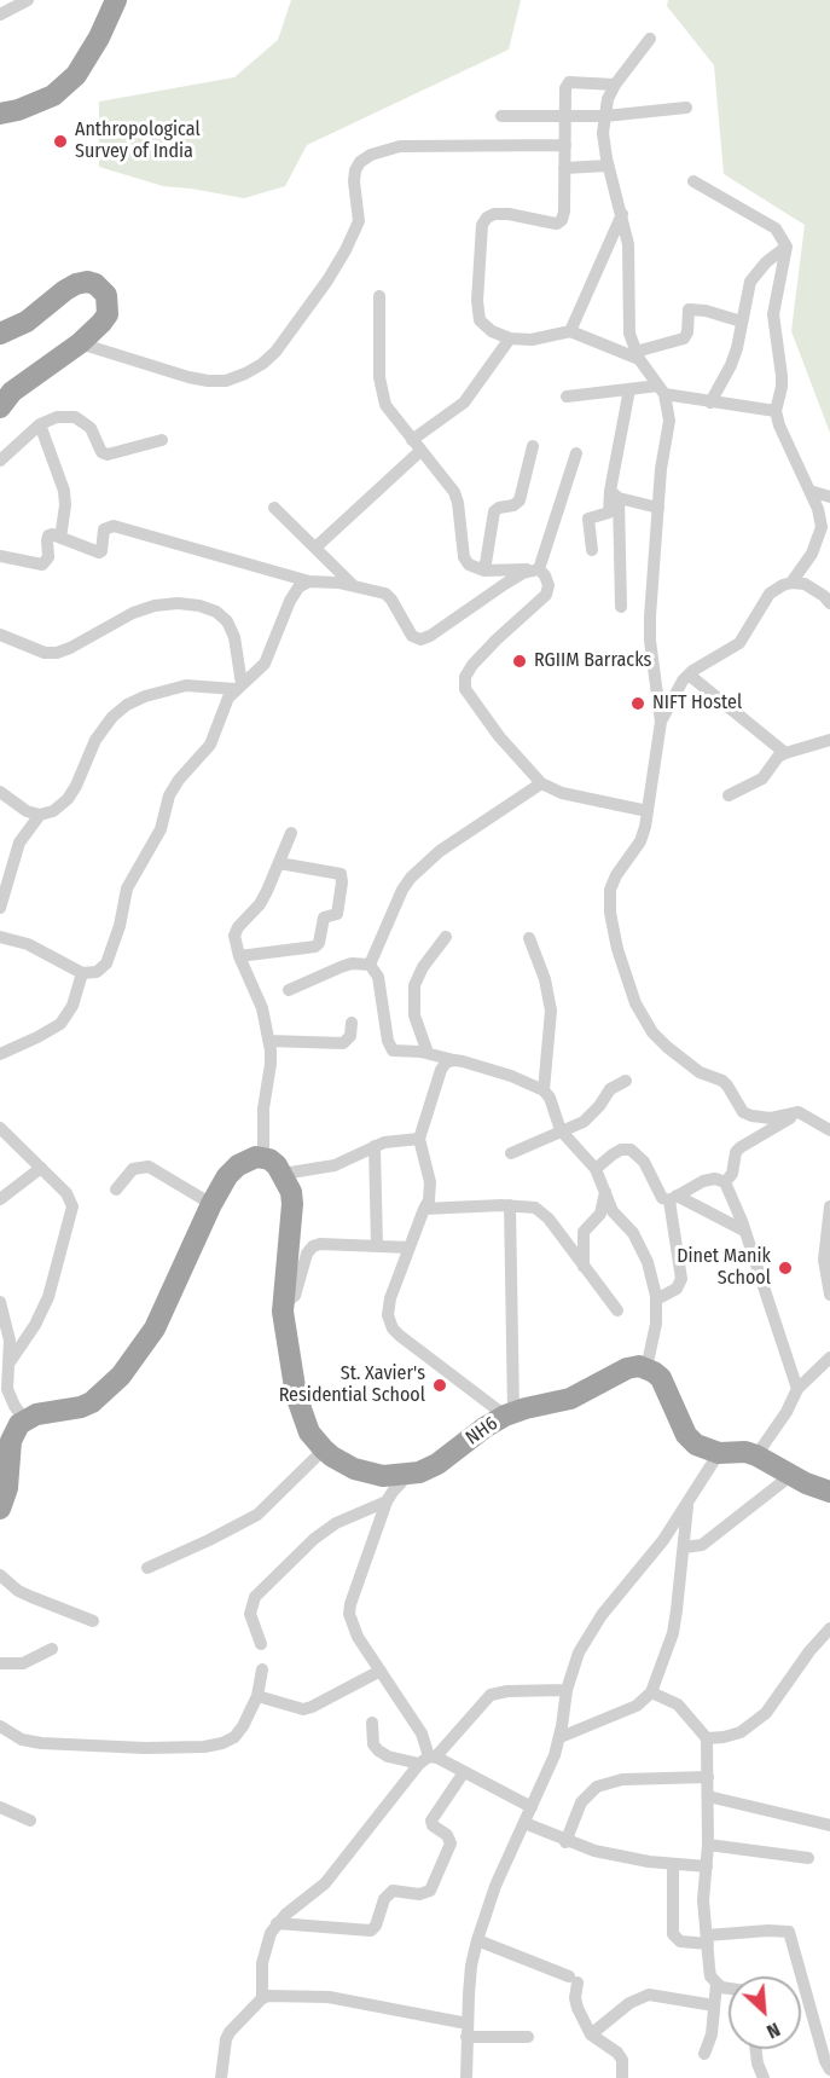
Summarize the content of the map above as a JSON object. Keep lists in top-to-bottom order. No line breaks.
{"streets":{"highway":["NH6"]},"places":["Anthropological Survey of India","RGIIM Barracks","NIFT Hostel","Dinet Manik School","St. Xavier's Residential School"],"north":"bottom right"}
